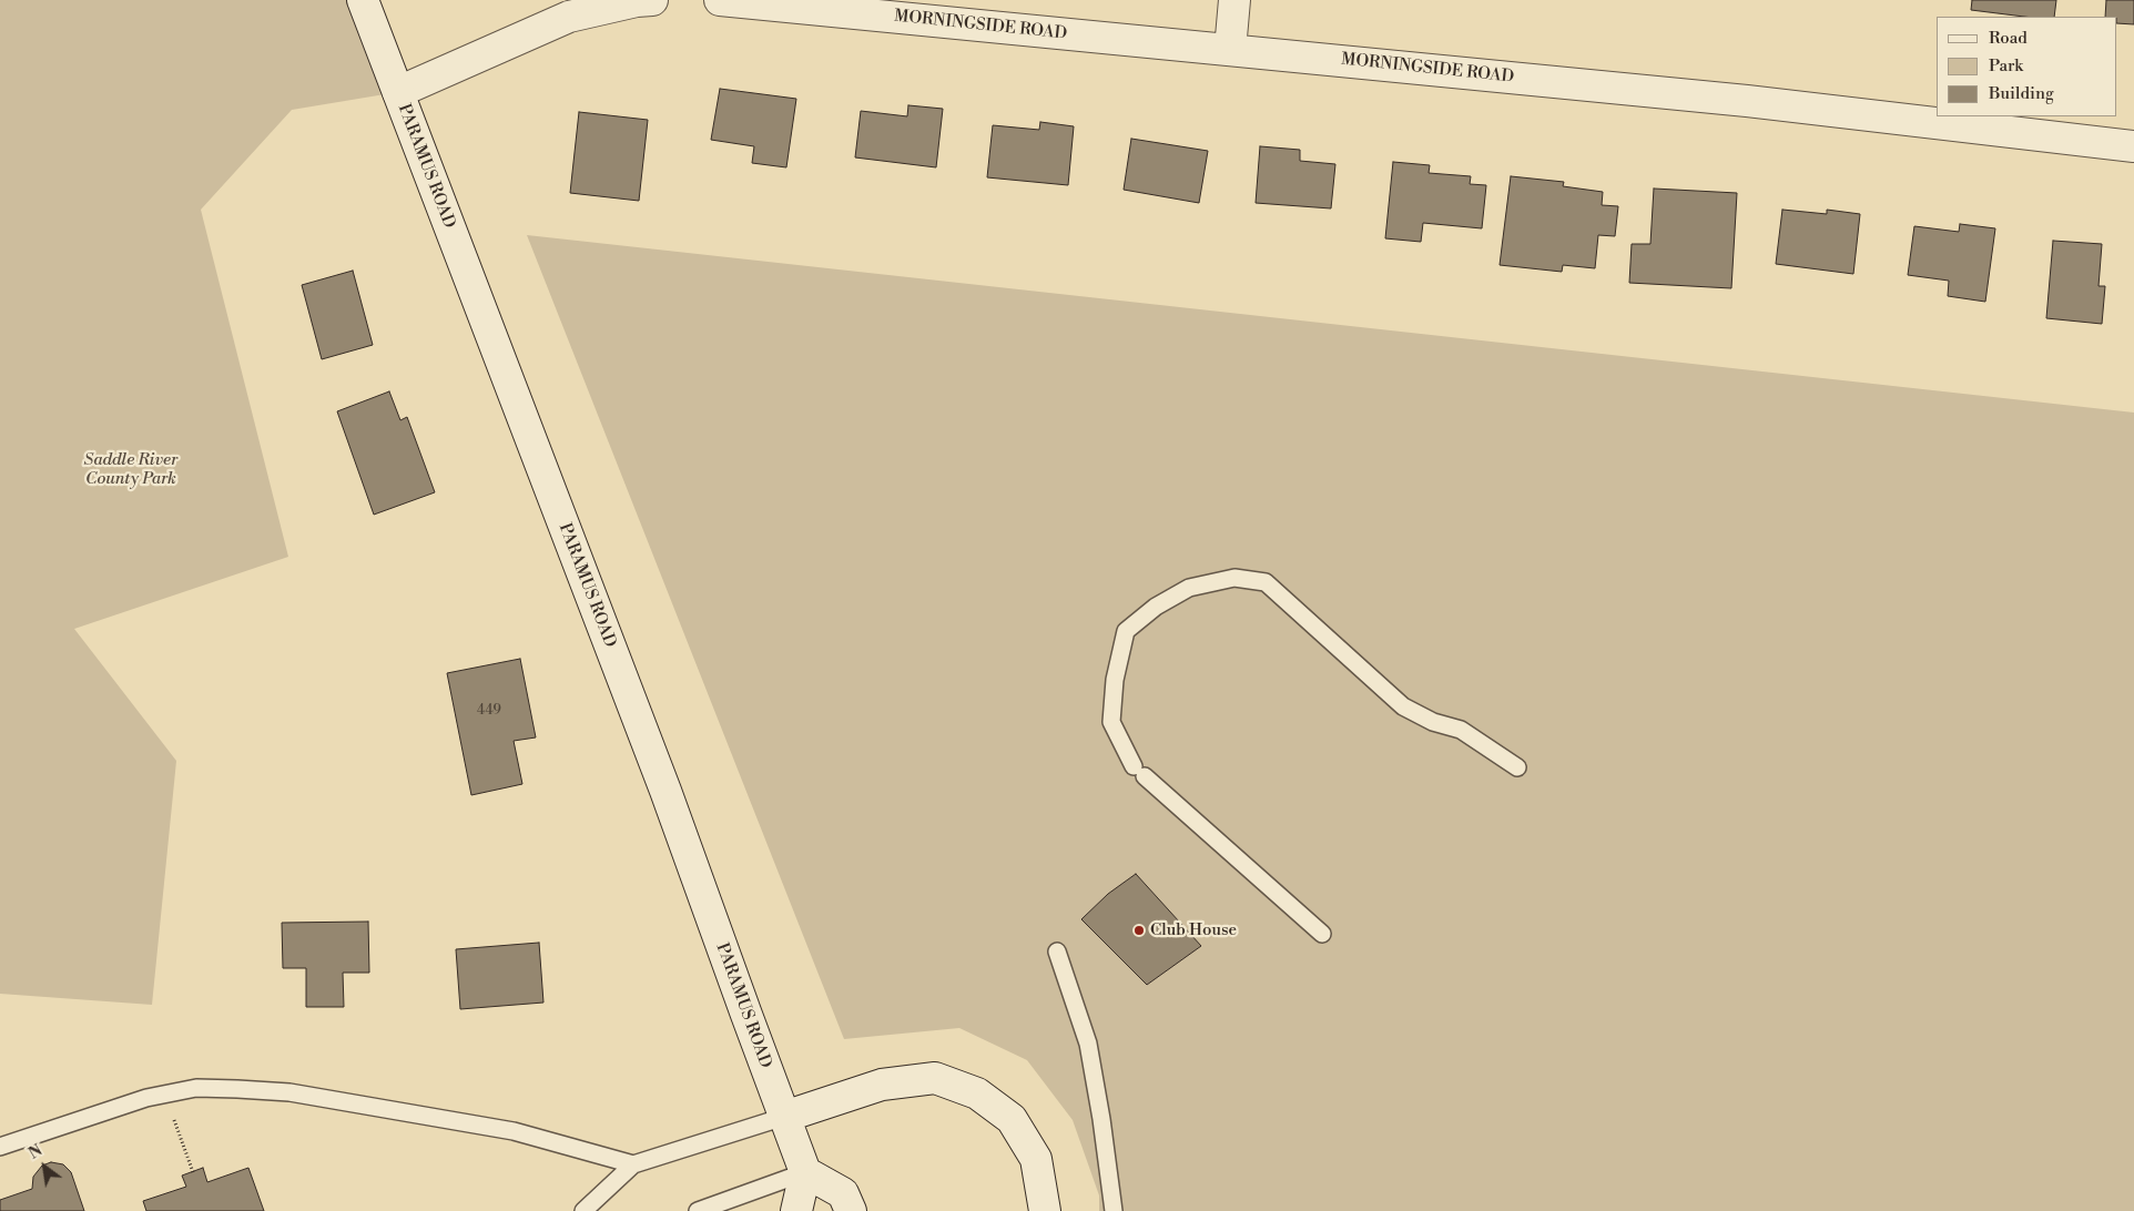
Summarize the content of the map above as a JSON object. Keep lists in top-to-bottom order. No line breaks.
{"streets":{"street":["MORNINGSIDE ROAD","PARAMUS ROAD"]},"parks":["Saddle River County Park"],"places":["Club House"],"house_numbers":["449"],"legend":["Road","Park","Building"],"north":"top left"}
